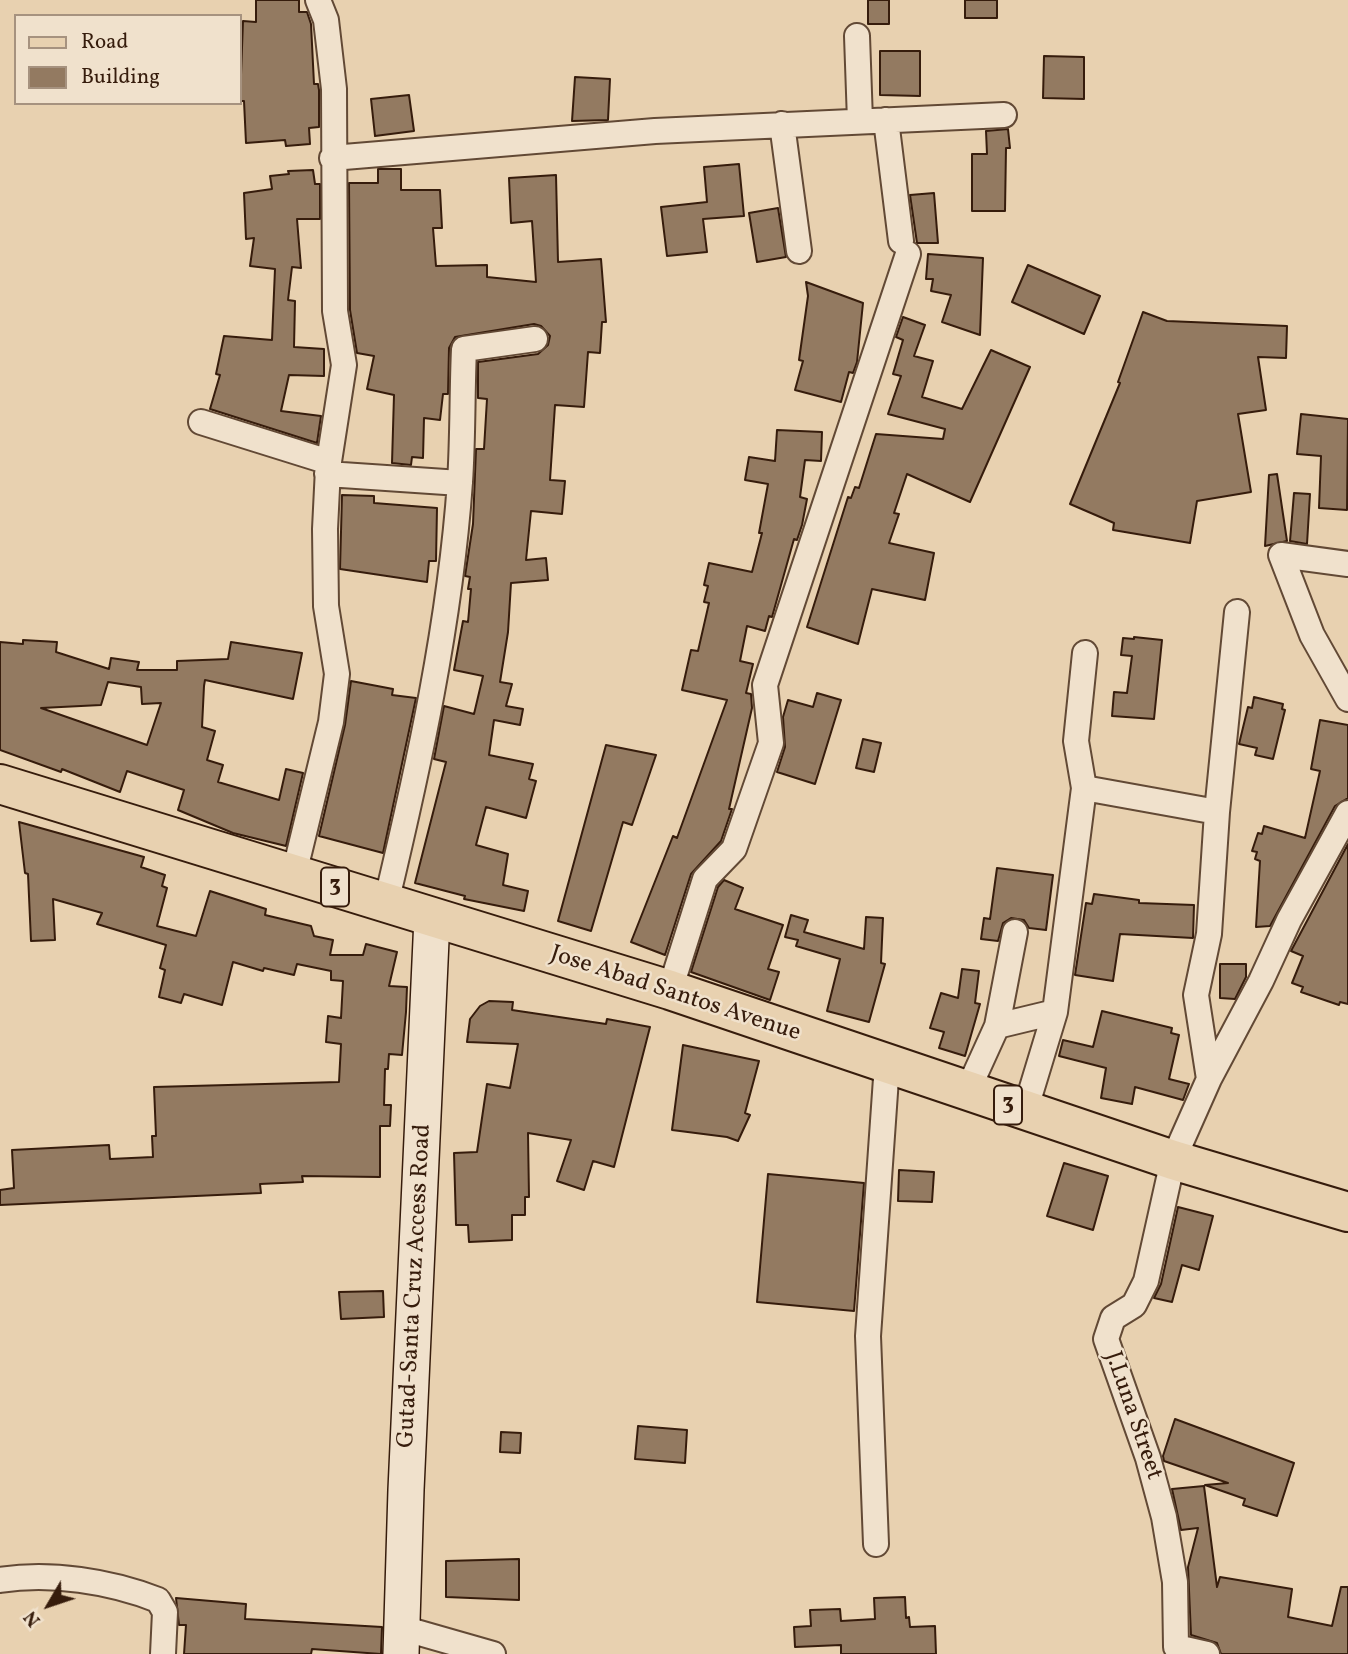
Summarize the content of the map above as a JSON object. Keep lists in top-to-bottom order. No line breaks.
{"streets":{"main road":["3","Jose Abad Santos Avenue","Gutad-Santa Cruz Access Road"],"street":["J.Luna Street"]},"crossings":[["Jose Abad Santos Avenue","Gutad-Santa Cruz Access Road"],["Jose Abad Santos Avenue","J.Luna Street"]],"legend":["Road","Building"],"north":"bottom left"}
